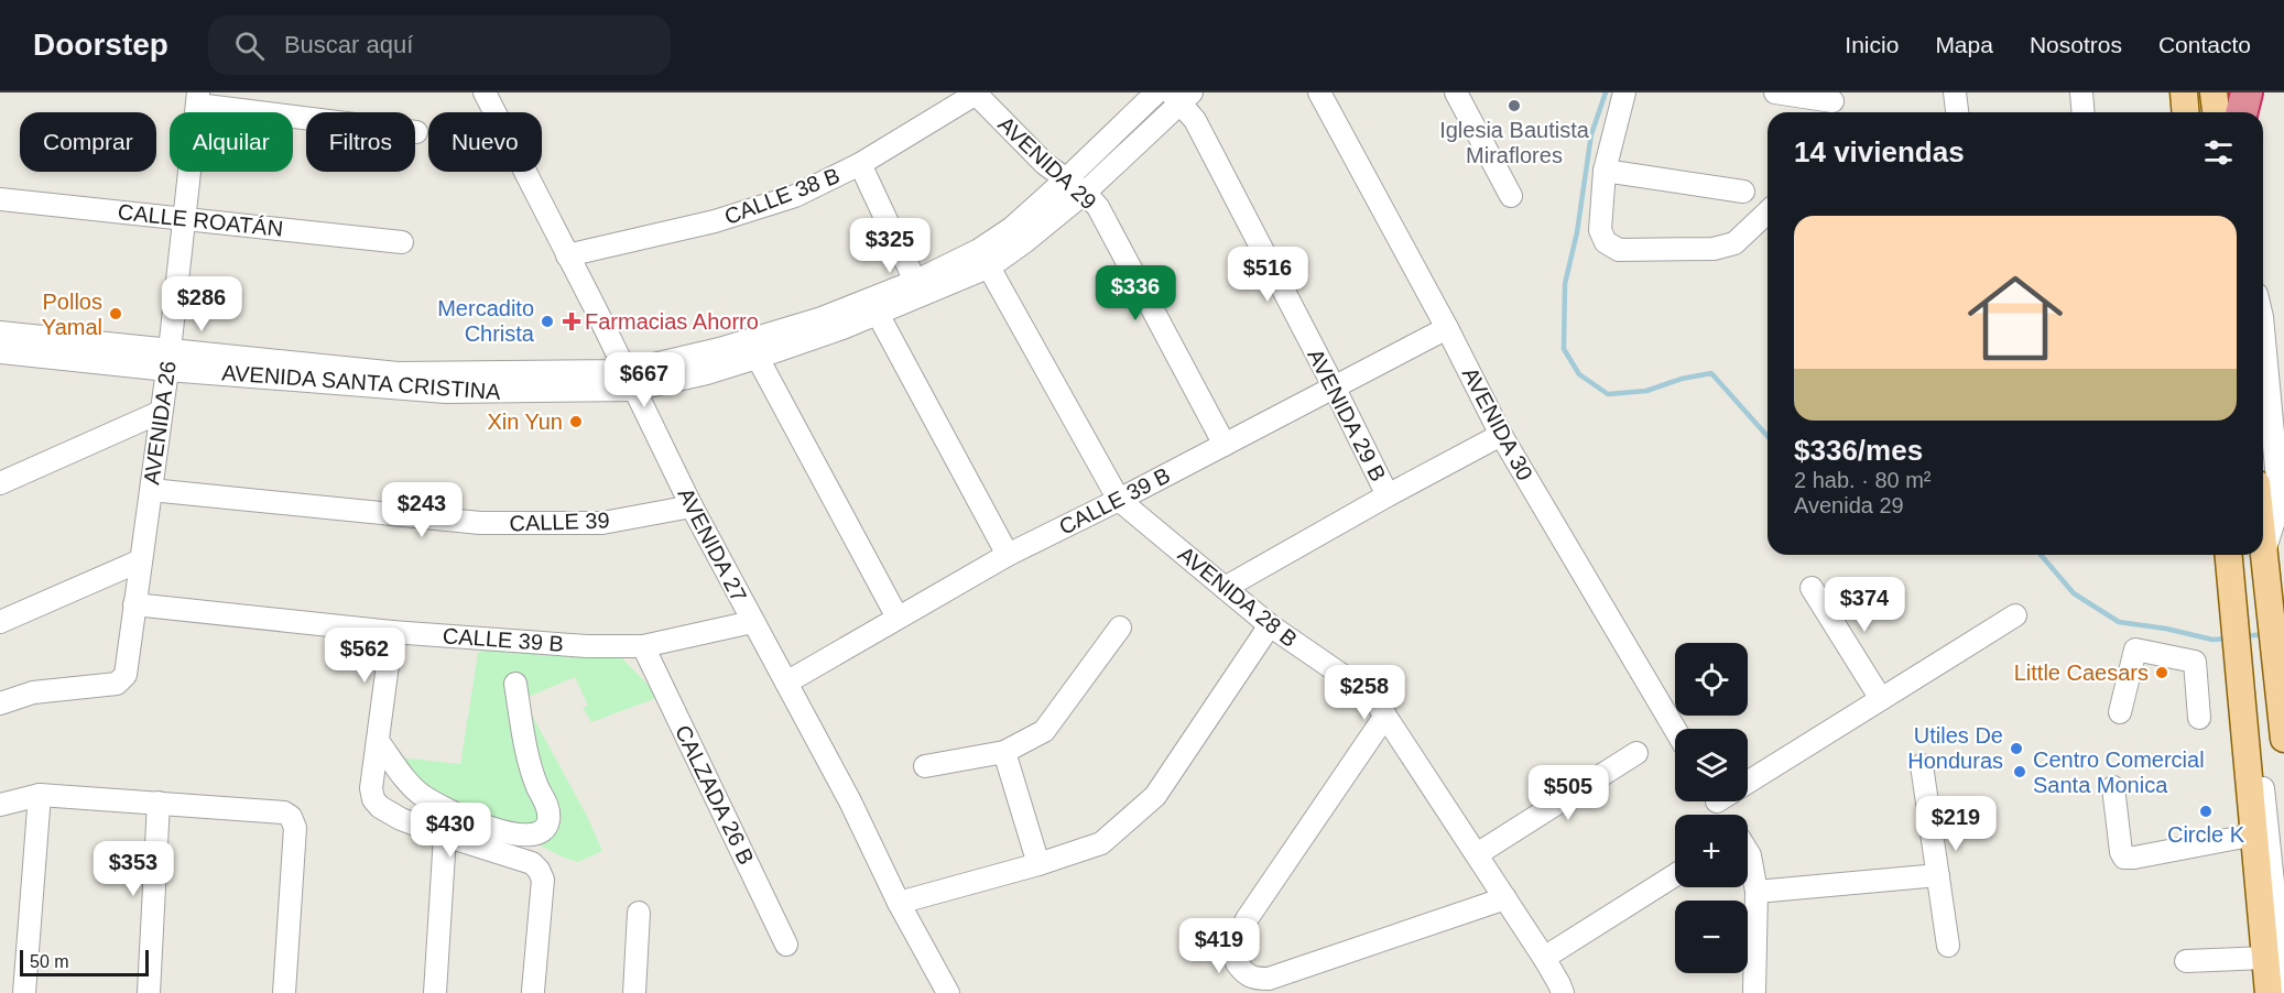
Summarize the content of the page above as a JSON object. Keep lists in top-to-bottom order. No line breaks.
{"streets":{"street":["AVENIDA 29","CALLE 38 B","CALLE ROATÁN","AVENIDA SANTA CRISTINA","AVENIDA 29 B","AVENIDA 26","AVENIDA 30","CALLE 39 B","CALLE 39","AVENIDA 27","AVENIDA 28 B","CALZADA 26 B"]},"crossings":[["AVENIDA 29","CALLE 38 B"],["AVENIDA 29","AVENIDA SANTA CRISTINA"],["AVENIDA 29","CALLE 39 B"],["CALLE 38 B","AVENIDA 27"],["CALLE ROATÁN","AVENIDA 26"],["AVENIDA SANTA CRISTINA","AVENIDA 29 B"],["AVENIDA SANTA CRISTINA","AVENIDA 26"],["AVENIDA SANTA CRISTINA","AVENIDA 27"],["AVENIDA SANTA CRISTINA","AVENIDA 28 B"],["AVENIDA 29 B","CALLE 39 B"],["AVENIDA 26","CALLE 39 B"],["AVENIDA 26","CALLE 39"],["AVENIDA 30","CALLE 39 B"],["CALLE 39 B","AVENIDA 27"],["CALLE 39 B","AVENIDA 28 B"],["CALLE 39 B","CALZADA 26 B"],["CALLE 39","AVENIDA 27"]],"places":{"other":["Iglesia Bautista Miraflores","Pollos Yamal","Mercadito Christa","Xin Yun","Little Caesars","Utiles De Honduras","Centro Comercial Santa Monica","Circle K"],"health":["Farmacias Ahorro"]},"scale_bar":"50 m","page":{"header":"Doorstep","search":"Buscar aquí","nav":["Inicio","Mapa","Nosotros","Contacto"],"chip":["Comprar","Alquilar","Filtros","Nuevo"],"heading":"14 viviendas","list":[{"name":"$336/mes","note":"2 hab. · 80 m² · Avenida 29"}],"price":["$325","$516","$336","$286","$667","$243","$374","$562","$258","$505","$219","$430","$353","$419"],"map_buttons":["+","−"],"scale":"50 m"}}
